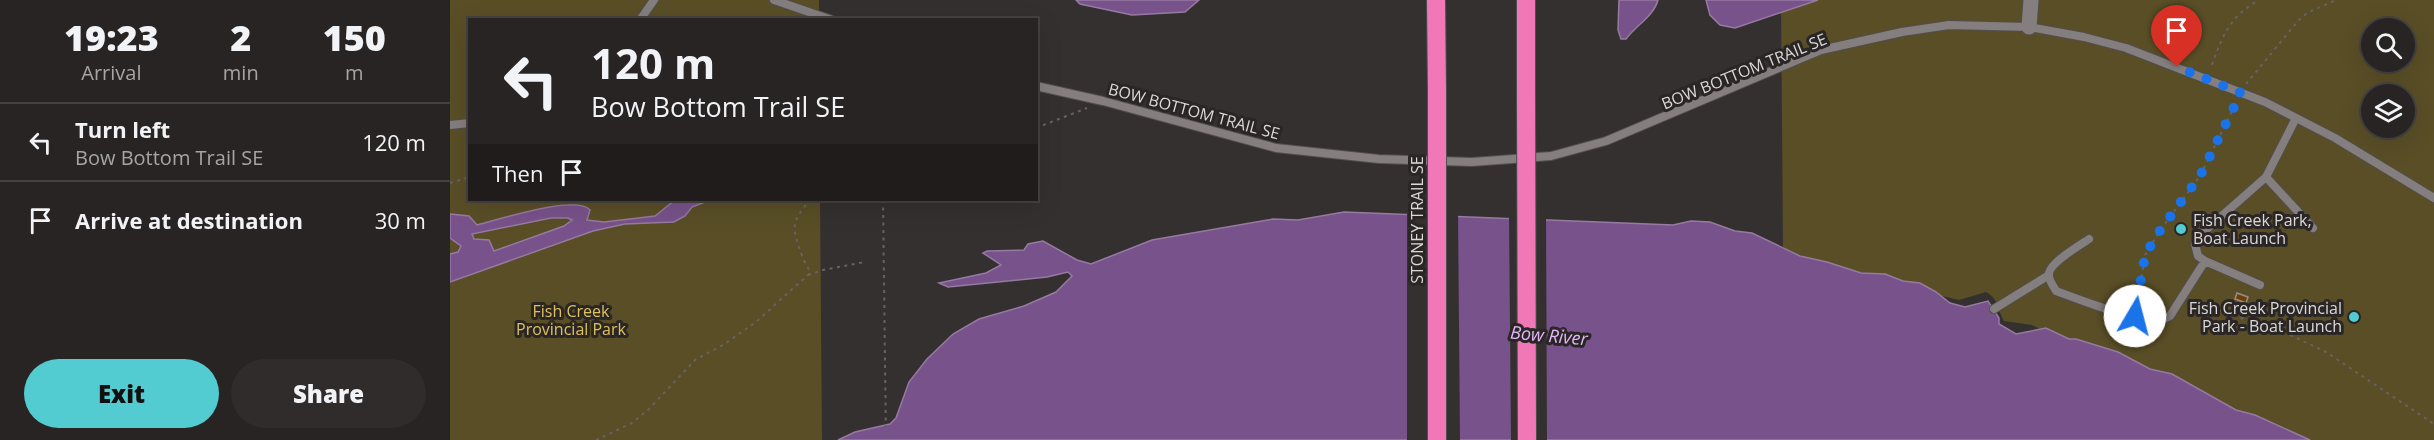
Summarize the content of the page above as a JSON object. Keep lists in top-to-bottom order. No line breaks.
{"streets":{"highway":["STONEY TRAIL SE"],"lane":["BOW BOTTOM TRAIL SE"]},"water":["Bow River"],"parks":["Fish Creek Provincial Park"],"places":["Fish Creek Park, Boat Launch","Fish Creek Provincial Park - Boat Launch"],"page":{"eta":["19:23","Arrival","2","min","150","m"],"turn":["120 m","Bow Bottom Trail SE"],"list":[{"name":"Turn left","note":"Bow Bottom Trail SE","value":"120 m"},{"name":"Arrive at destination","value":"30 m"}],"then":"Then","buttons":["Exit","Share"]}}
